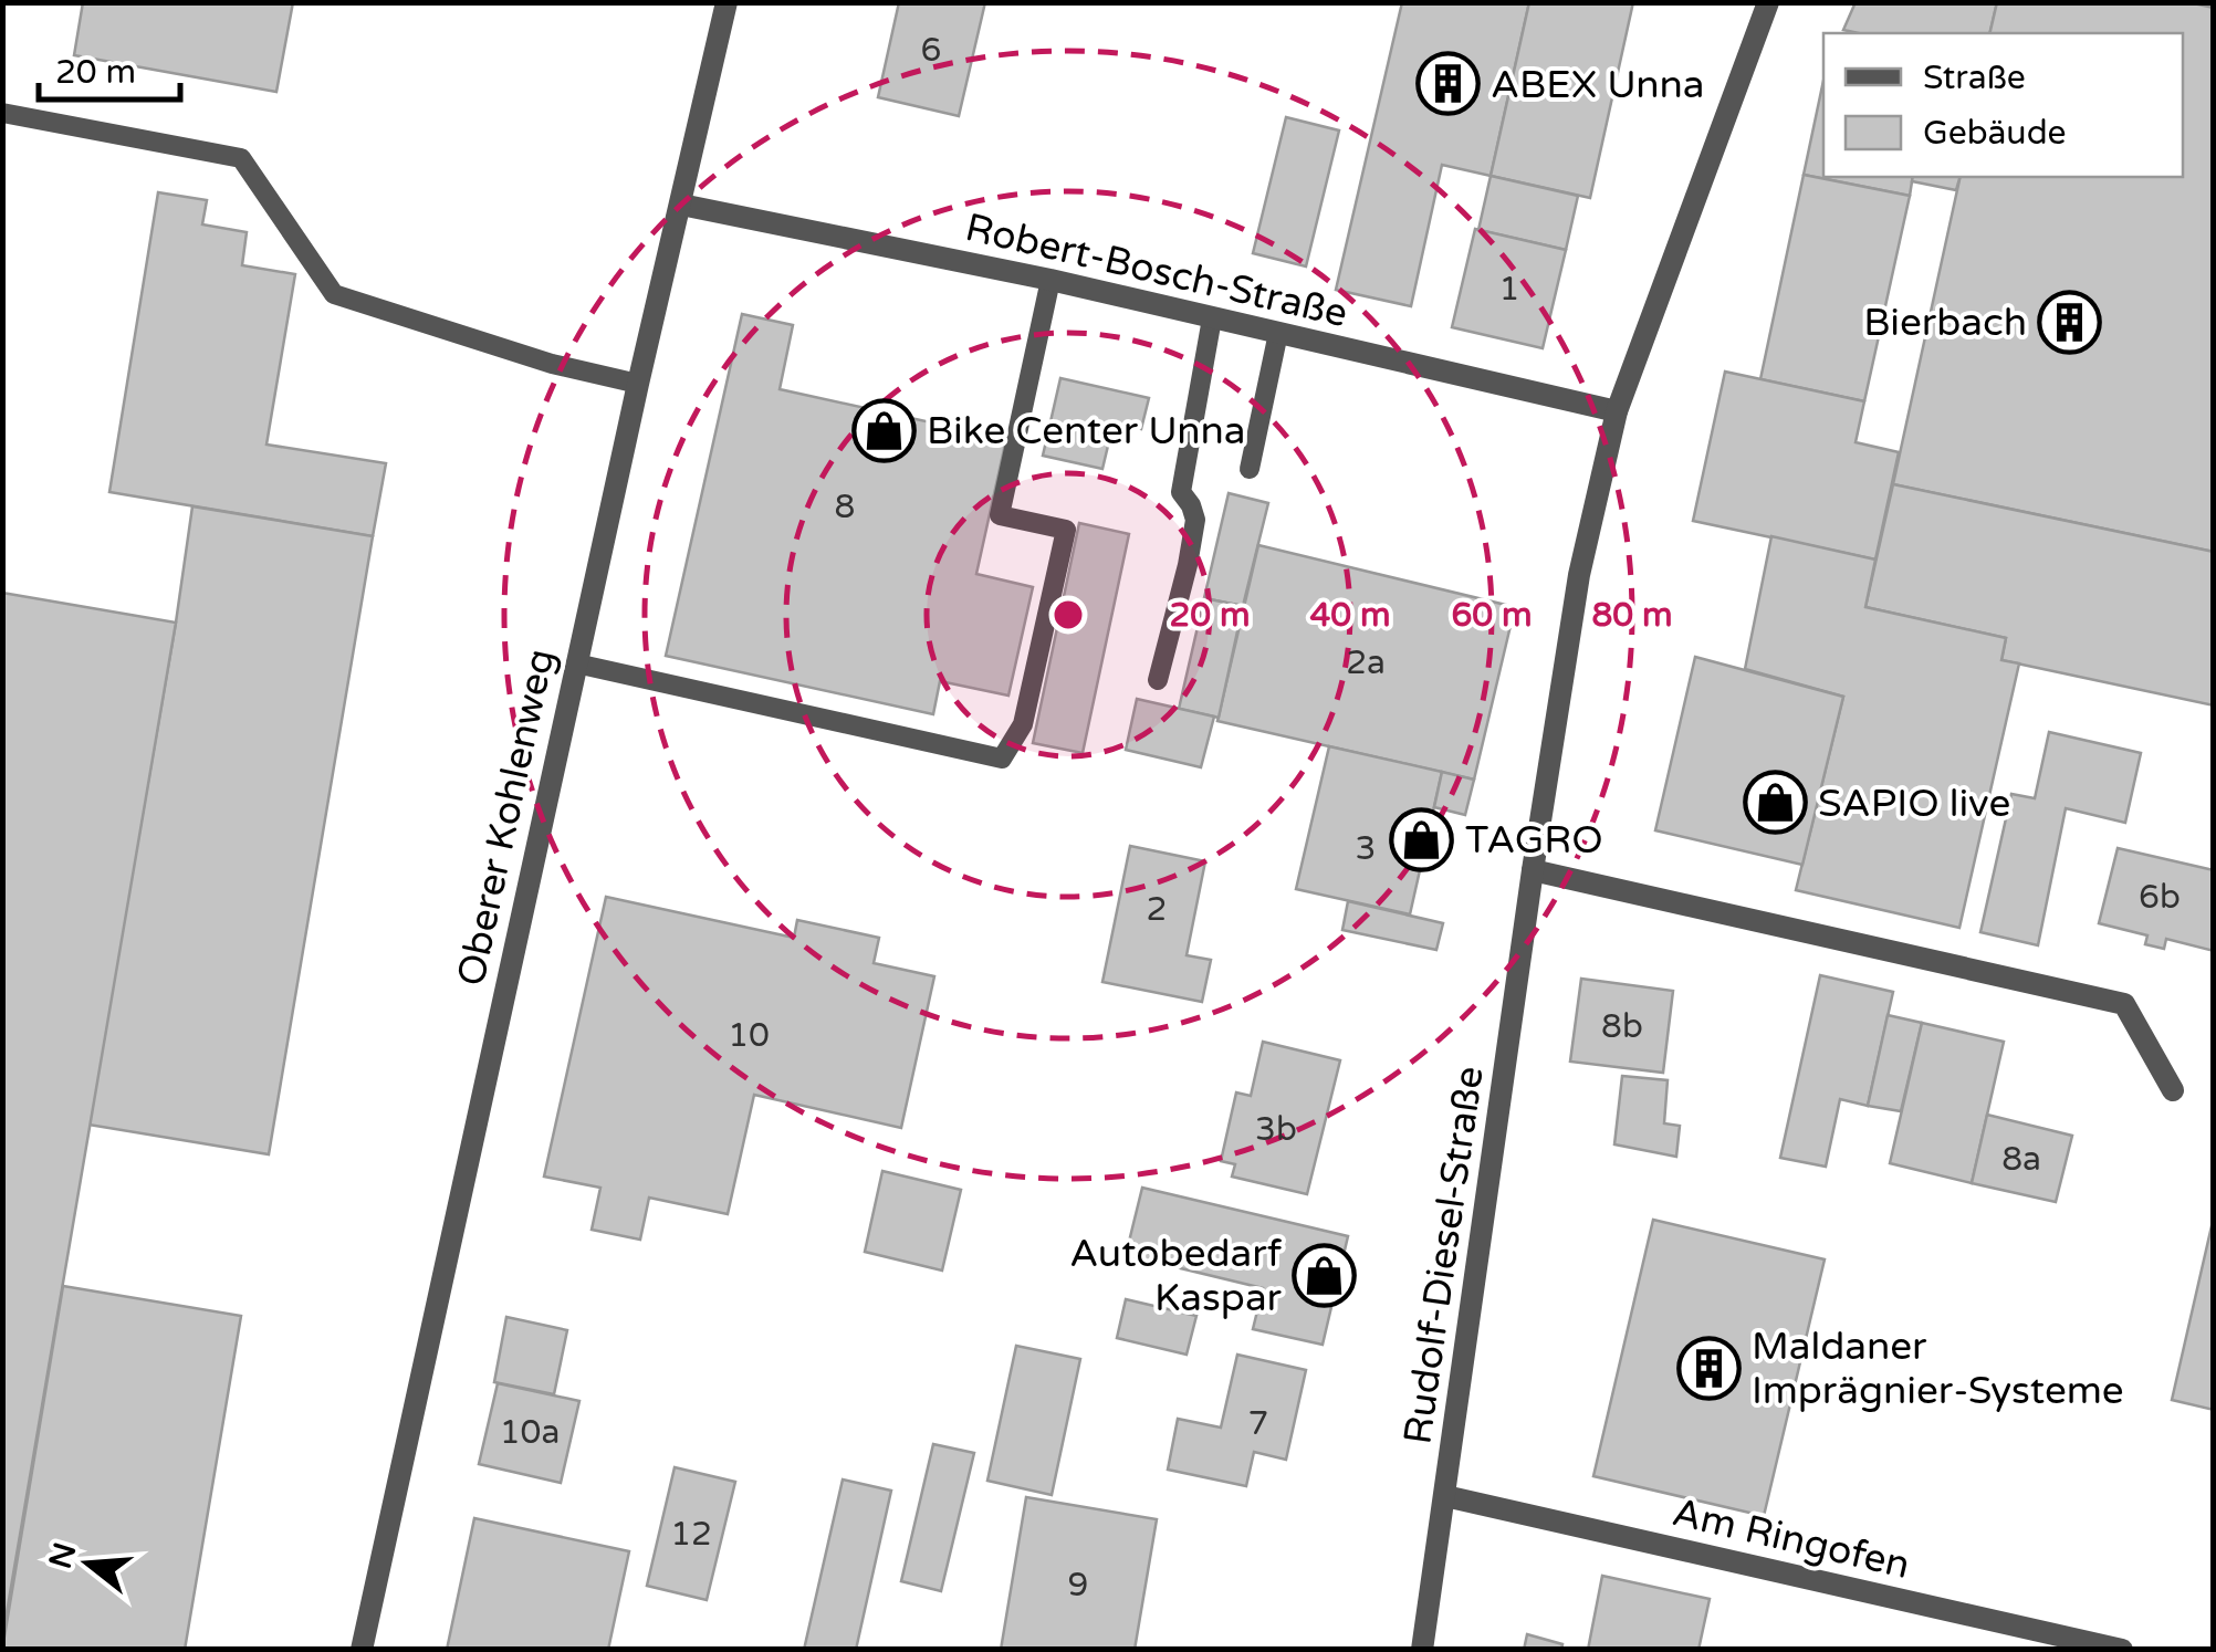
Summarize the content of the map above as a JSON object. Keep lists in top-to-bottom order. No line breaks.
{"streets":{"street":["Robert-Bosch-Straße","Oberer Kohlenweg","Rudolf-Diesel-Straße","Am Ringofen"]},"crossings":[["Robert-Bosch-Straße","Oberer Kohlenweg"],["Robert-Bosch-Straße","Rudolf-Diesel-Straße"],["Rudolf-Diesel-Straße","Am Ringofen"]],"places":{"building":["ABEX Unna","Bierbach","Maldaner Imprägnier-Systeme"],"shop":["Bike Center Unna","SAPIO live","TAGRO","Autobedarf Kaspar"]},"house_numbers":["6","1","8","2a","3","6b","2","8b","10","3b","8a","7","10a","12","9"],"legend":["Straße","Gebäude"],"scale_bar":"20 m","north":"left","rings":["20 m","40 m","60 m","80 m"]}
